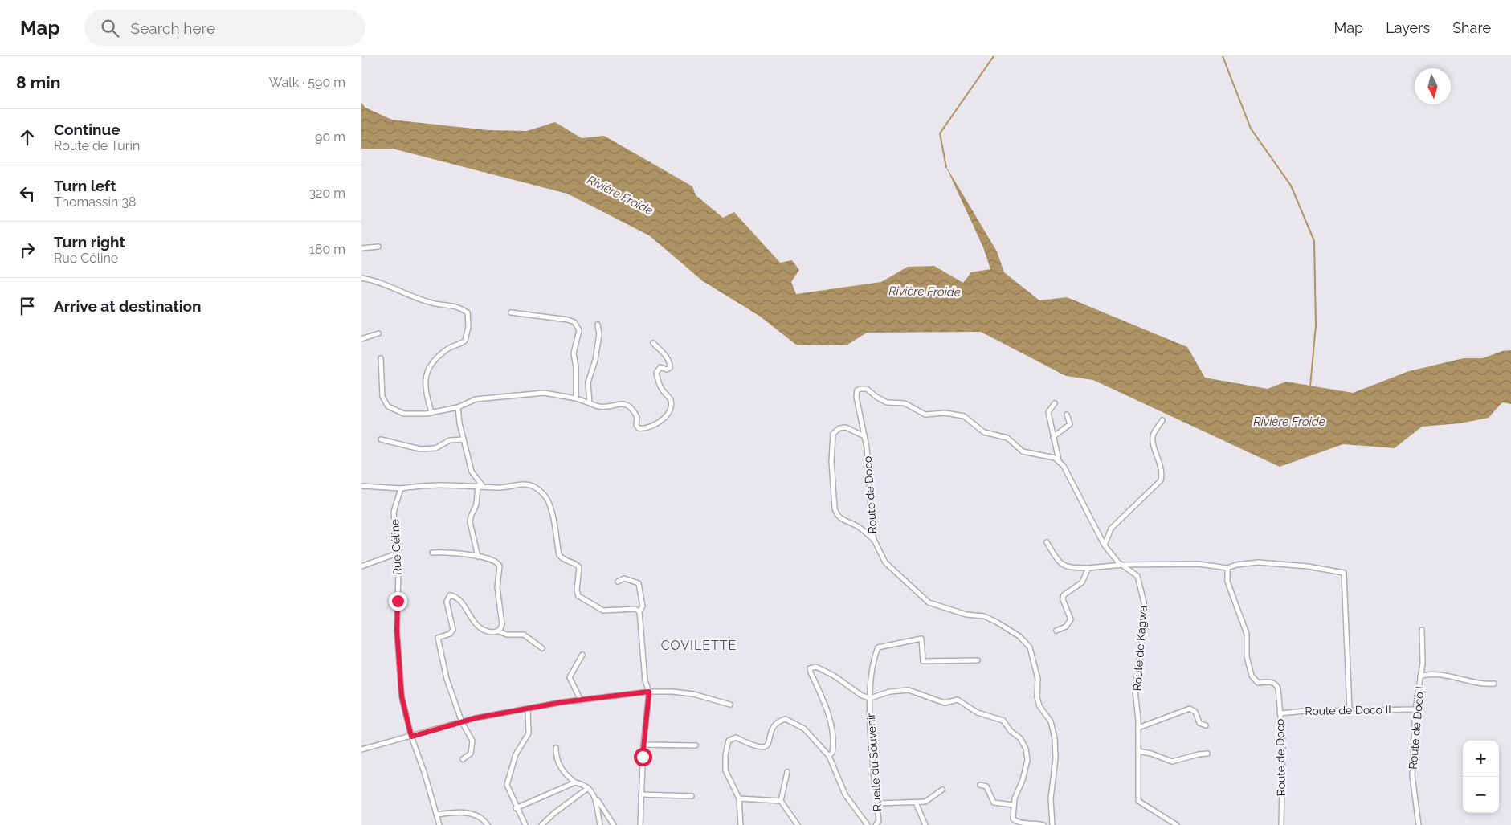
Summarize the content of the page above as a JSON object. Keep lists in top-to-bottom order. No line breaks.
{"streets":{"street":["Route de Doco","Rue Céline","Route de Kagwa","Route de Doco II","Route de Doco I","Ruelle du Souvenir"]},"crossings":[["Route de Doco","Route de Doco II"],["Route de Doco II","Route de Doco I"]],"districts":["COVILETTE"],"water":["Rivière Froide"],"north":"bottom","page":{"header":"Map","search":"Search here","nav":["Map","Layers","Share"],"heading":["8 min","Walk · 590 m"],"list":[["Continue","Route de Turin","90 m"],["Turn left","Thomassin 38","320 m"],["Turn right","Rue Céline","180 m"],"Arrive at destination"],"map_buttons":["+","−"]}}
